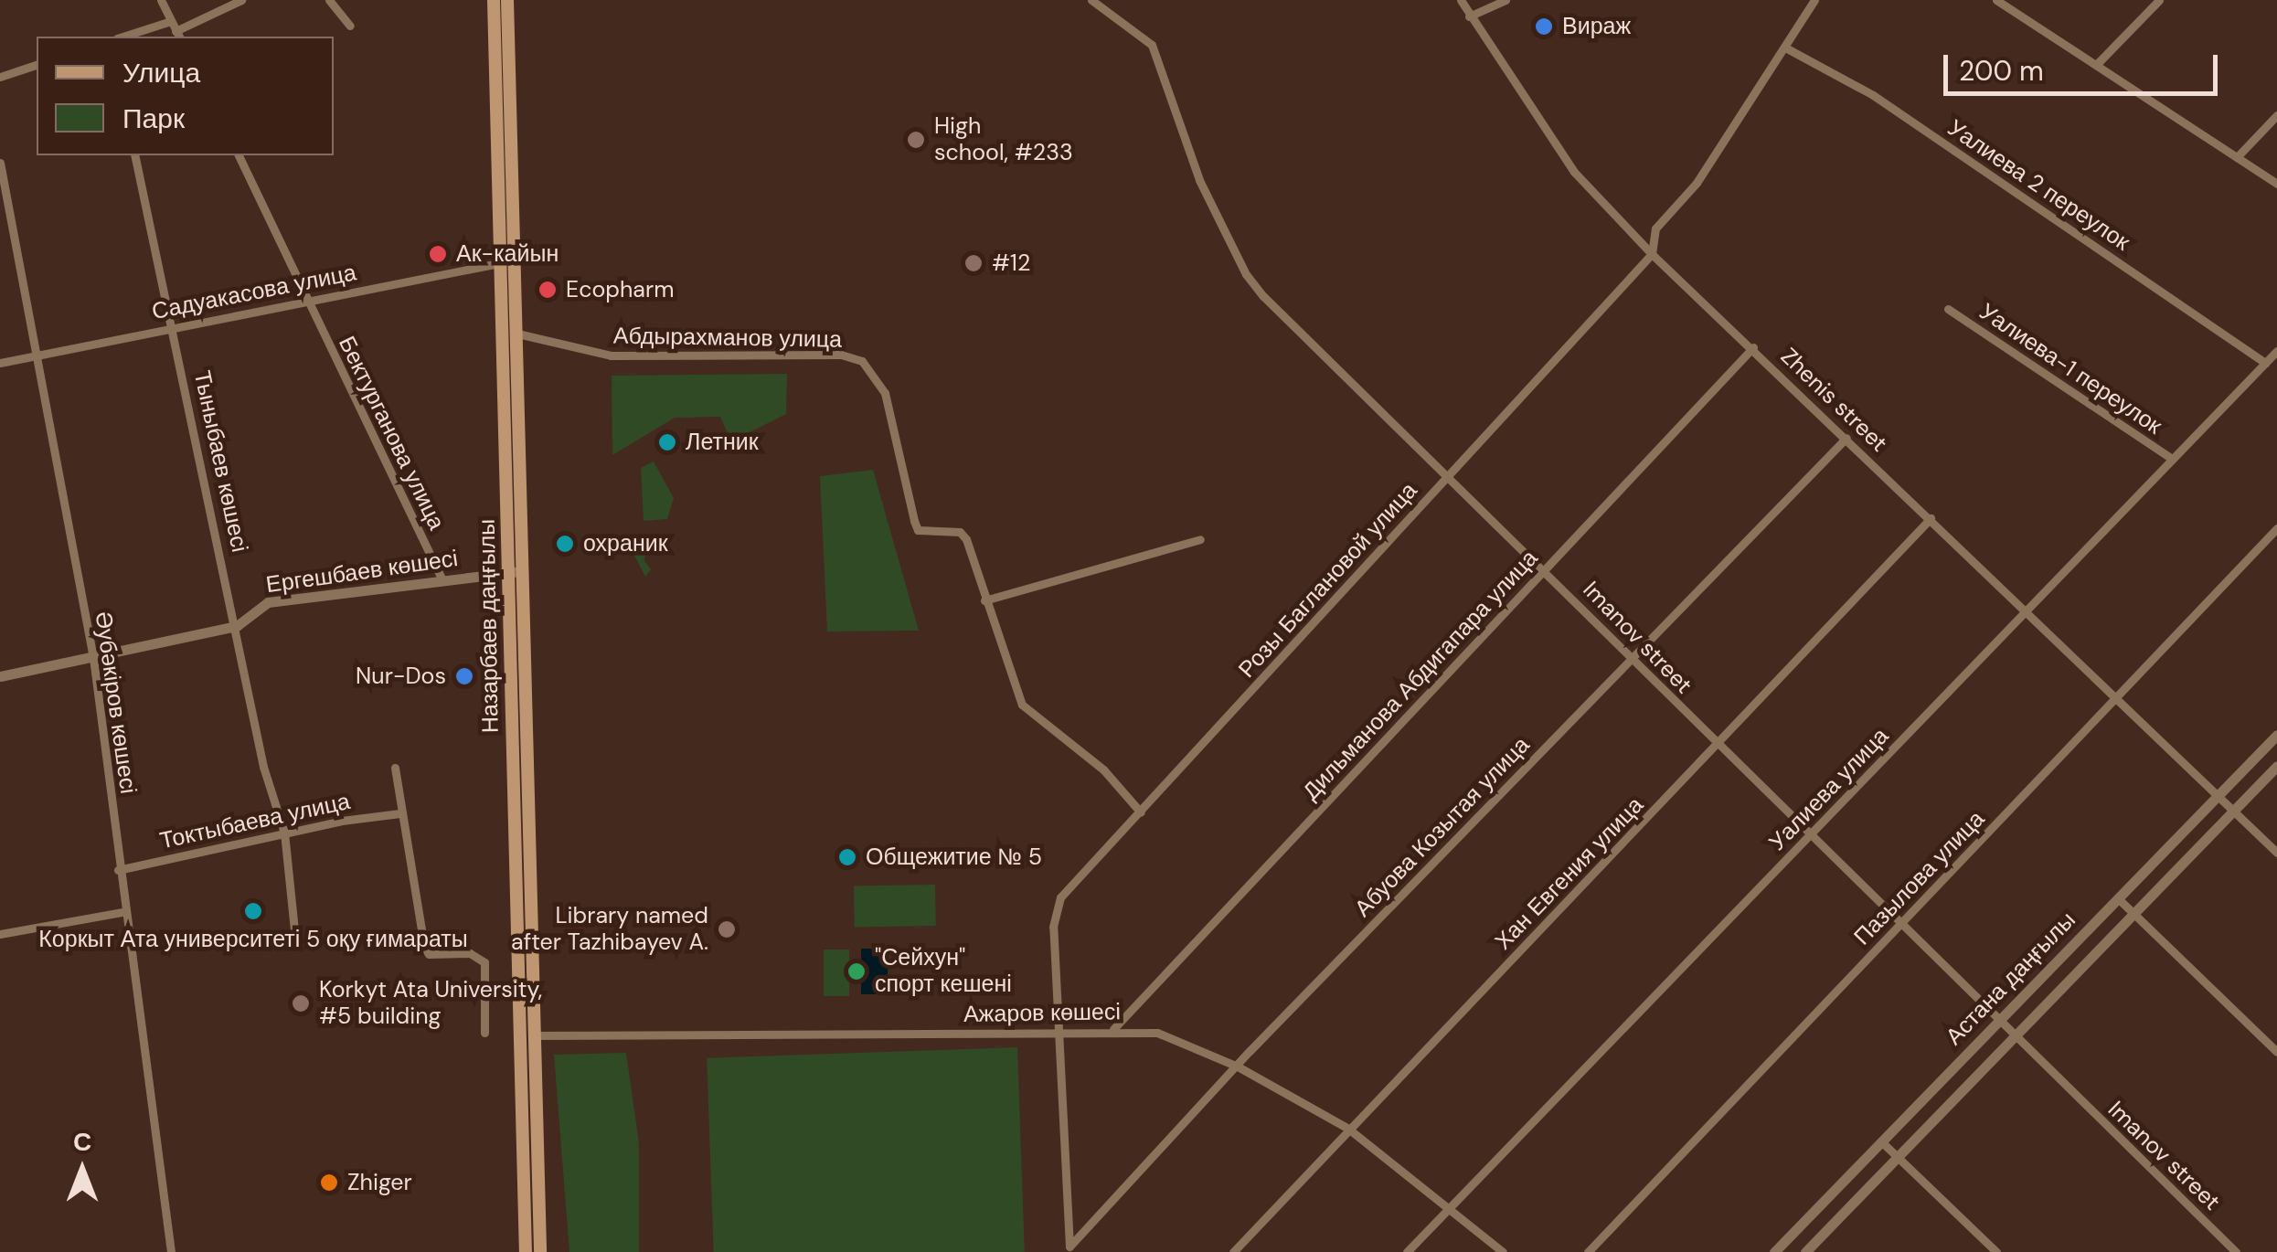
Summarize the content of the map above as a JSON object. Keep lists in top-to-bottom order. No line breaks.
{"streets":{"main road":["Назарбаев даңғылы"],"street":["Уалиева 2 переулок","Садуакасова улица","Абдырахманов улица","Уалиева-1 переулок","Zhenis street","Бектурганова улица","Тыныбаев көшесі","Ергешбаев көшесі","Розы Баглановой улица","Imanov street","Дильманова Абдигапара улица","Әубәкіров көшесі","Уалиева улица","Токтыбаева улица","Абуова Козытая улица","Хан Евгения улица","Пазылова улица","Астана даңғылы","Ажаров көшесі"]},"crossings":[["Уалиева 2 переулок","Розы Баглановой улица"],["Уалиева 2 переулок","Уалиева улица"],["Садуакасова улица","Бектурганова улица"],["Садуакасова улица","Тыныбаев көшесі"],["Садуакасова улица","Назарбаев даңғылы"],["Садуакасова улица","Әубәкіров көшесі"],["Абдырахманов улица","Розы Баглановой улица"],["Абдырахманов улица","Назарбаев даңғылы"],["Уалиева-1 переулок","Уалиева улица"],["Zhenis street","Розы Баглановой улица"],["Zhenis street","Дильманова Абдигапара улица"],["Zhenis street","Уалиева улица"],["Zhenis street","Абуова Козытая улица"],["Zhenis street","Хан Евгения улица"],["Zhenis street","Пазылова улица"],["Zhenis street","Астана даңғылы"],["Бектурганова улица","Ергешбаев көшесі"],["Тыныбаев көшесі","Ергешбаев көшесі"],["Тыныбаев көшесі","Токтыбаева улица"],["Ергешбаев көшесі","Назарбаев даңғылы"],["Ергешбаев көшесі","Әубәкіров көшесі"],["Розы Баглановой улица","Imanov street"],["Розы Баглановой улица","Абуова Козытая улица"],["Розы Баглановой улица","Ажаров көшесі"],["Назарбаев даңғылы","Ажаров көшесі"],["Imanov street","Дильманова Абдигапара улица"],["Imanov street","Уалиева улица"],["Imanov street","Абуова Козытая улица"],["Imanov street","Хан Евгения улица"],["Imanov street","Пазылова улица"],["Imanov street","Астана даңғылы"],["Дильманова Абдигапара улица","Ажаров көшесі"],["Әубәкіров көшесі","Токтыбаева улица"],["Уалиева улица","Ажаров көшесі"],["Абуова Козытая улица","Ажаров көшесі"],["Хан Евгения улица","Ажаров көшесі"]],"places":["Вираж","High school, #233","Ак-кайын","#12","Ecopharm","Летник","охраник","Nur-Dos","Общежитие № 5","Коркыт Ата университеті 5 оқу ғимараты","Library named after Tazhibayev A.","\"Сейхун\" спорт кешені","Korkyt Ata University, #5 building","Zhiger"],"legend":["Улица","Парк"],"scale_bar":"200 m","north":"top"}
